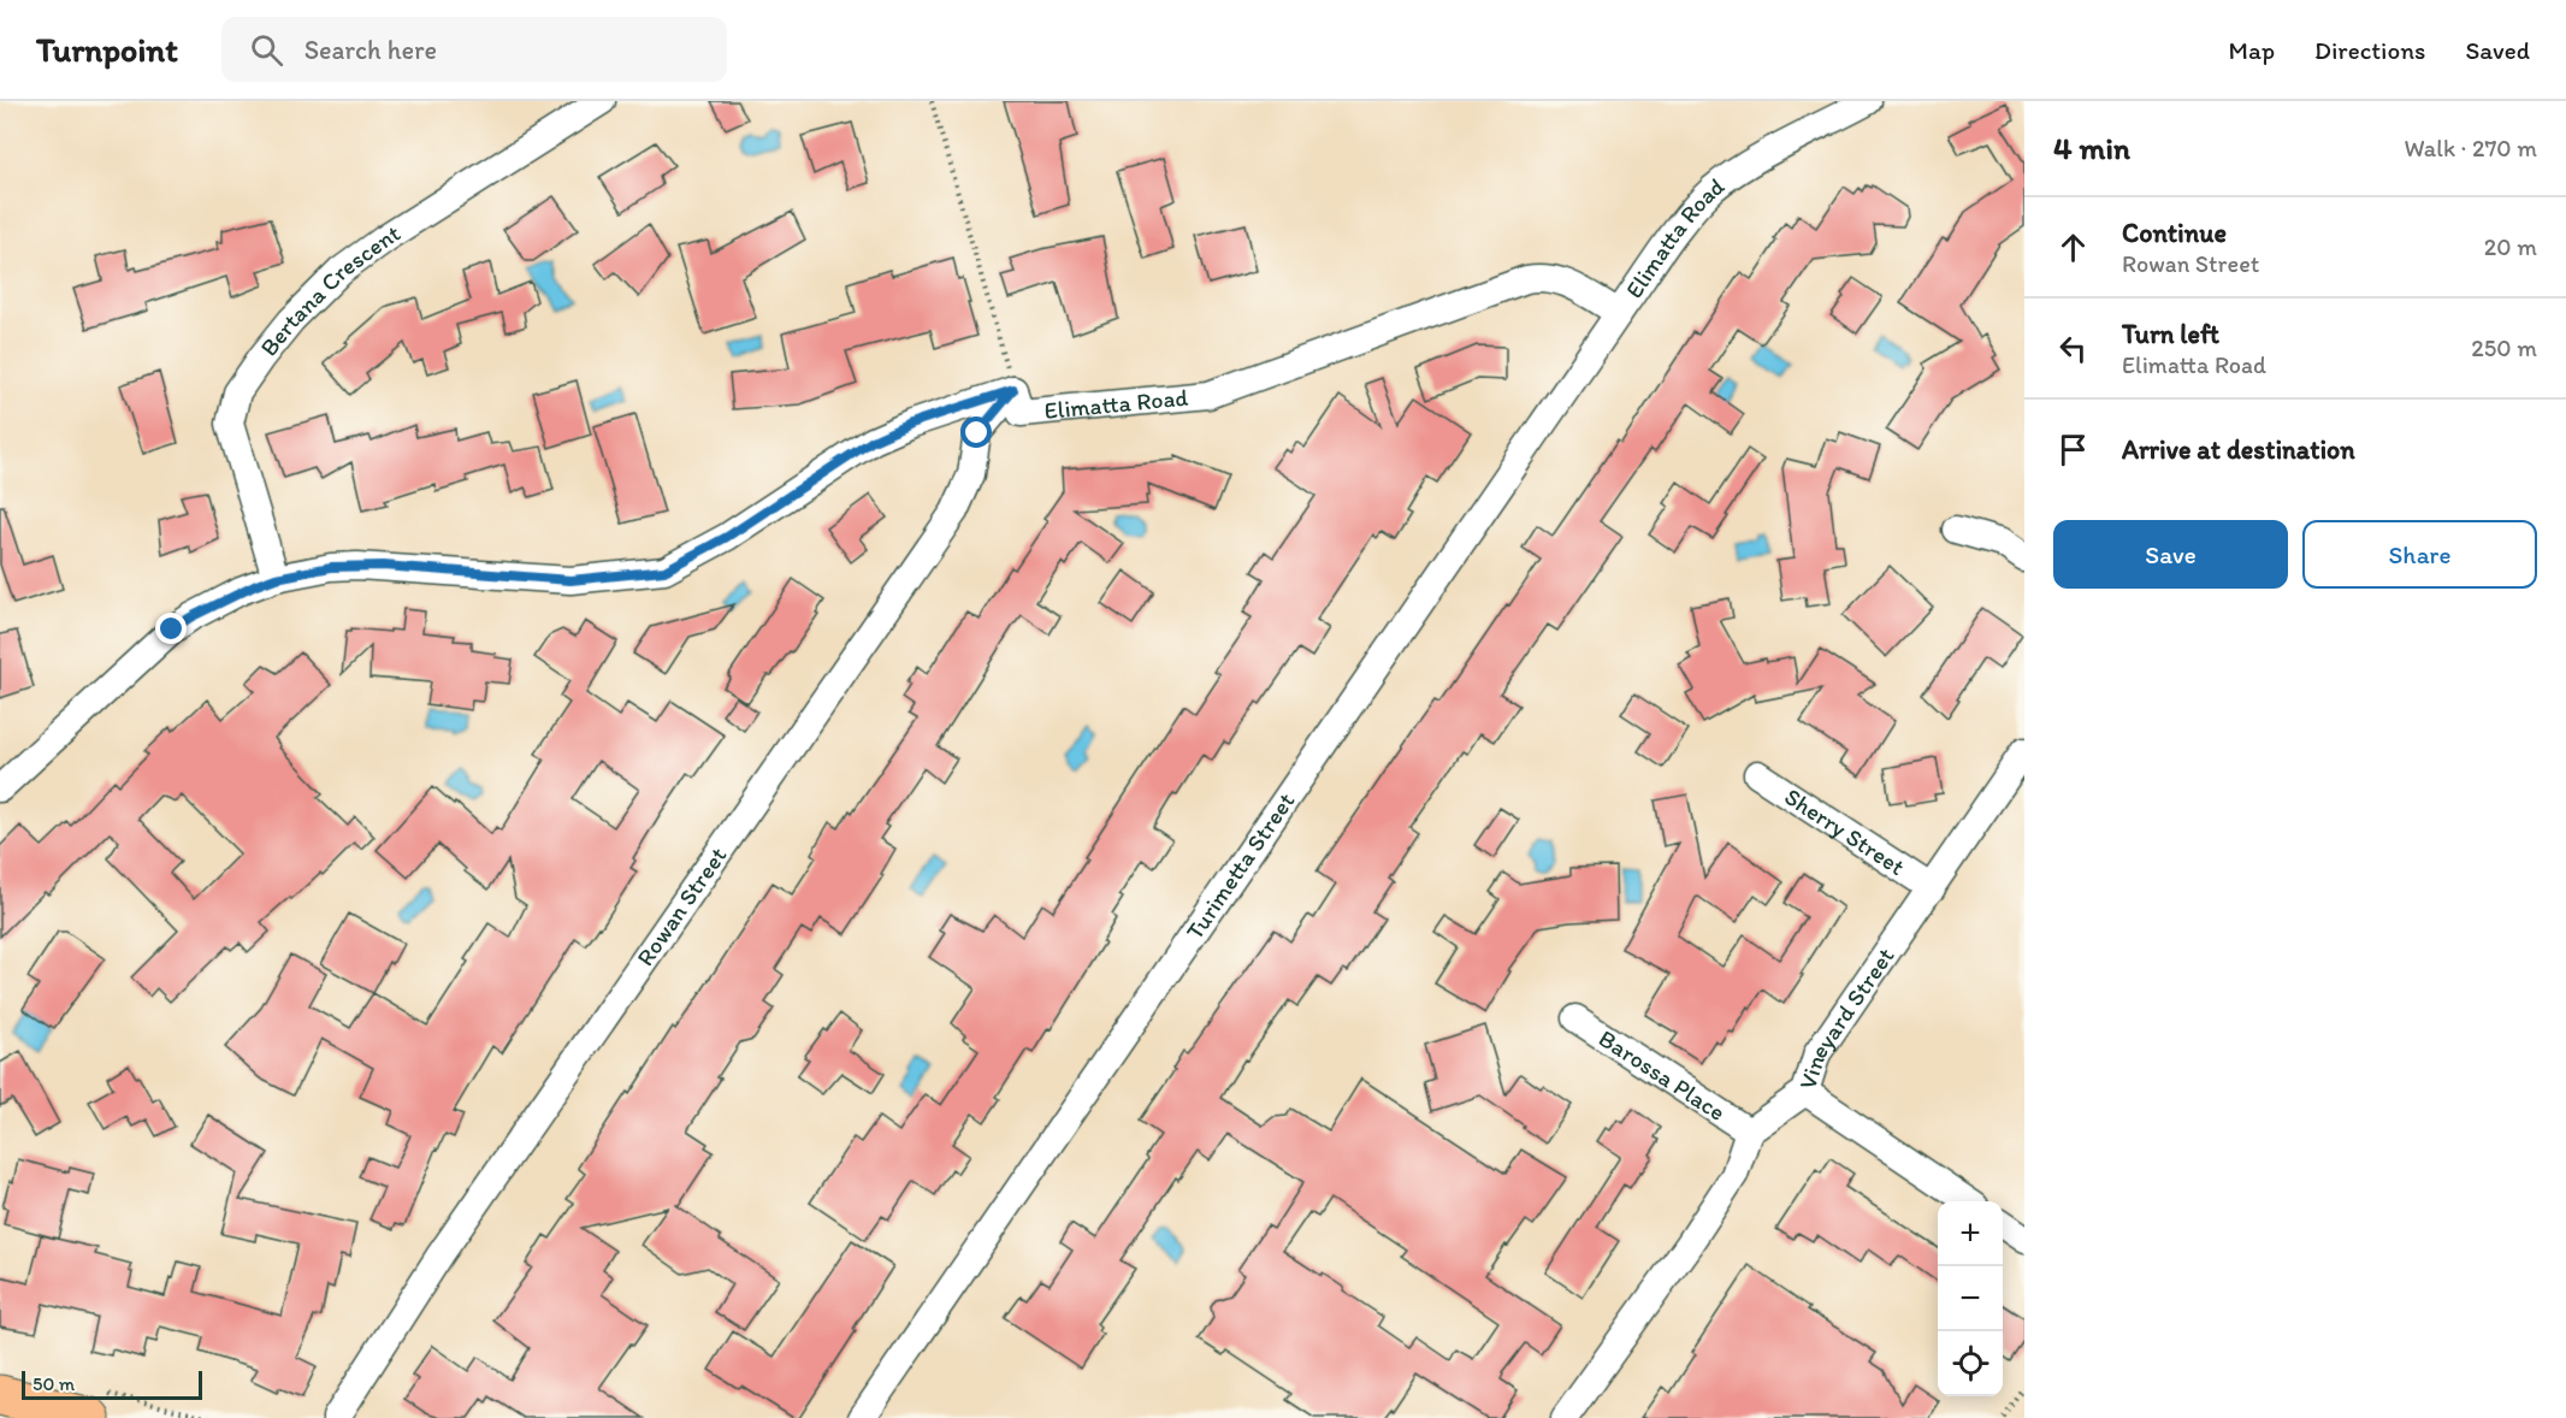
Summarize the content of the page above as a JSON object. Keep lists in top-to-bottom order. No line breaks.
{"streets":{"street":["Elimatta Road","Bertana Crescent","Sherry Street","Turimetta Street","Rowan Street","Vineyard Street","Barossa Place"]},"crossings":[["Elimatta Road","Bertana Crescent"],["Elimatta Road","Turimetta Street"],["Elimatta Road","Rowan Street"],["Sherry Street","Vineyard Street"],["Vineyard Street","Barossa Place"]],"scale_bar":"50 m","page":{"header":"Turnpoint","search":"Search here","nav":["Map","Directions","Saved"],"heading":["4 min","Walk · 270 m"],"list":[["Continue","Rowan Street","20 m"],["Turn left","Elimatta Road","250 m"],"Arrive at destination"],"buttons":["Save","Share"],"map_buttons":["+","−"],"scale":"50 m"}}
